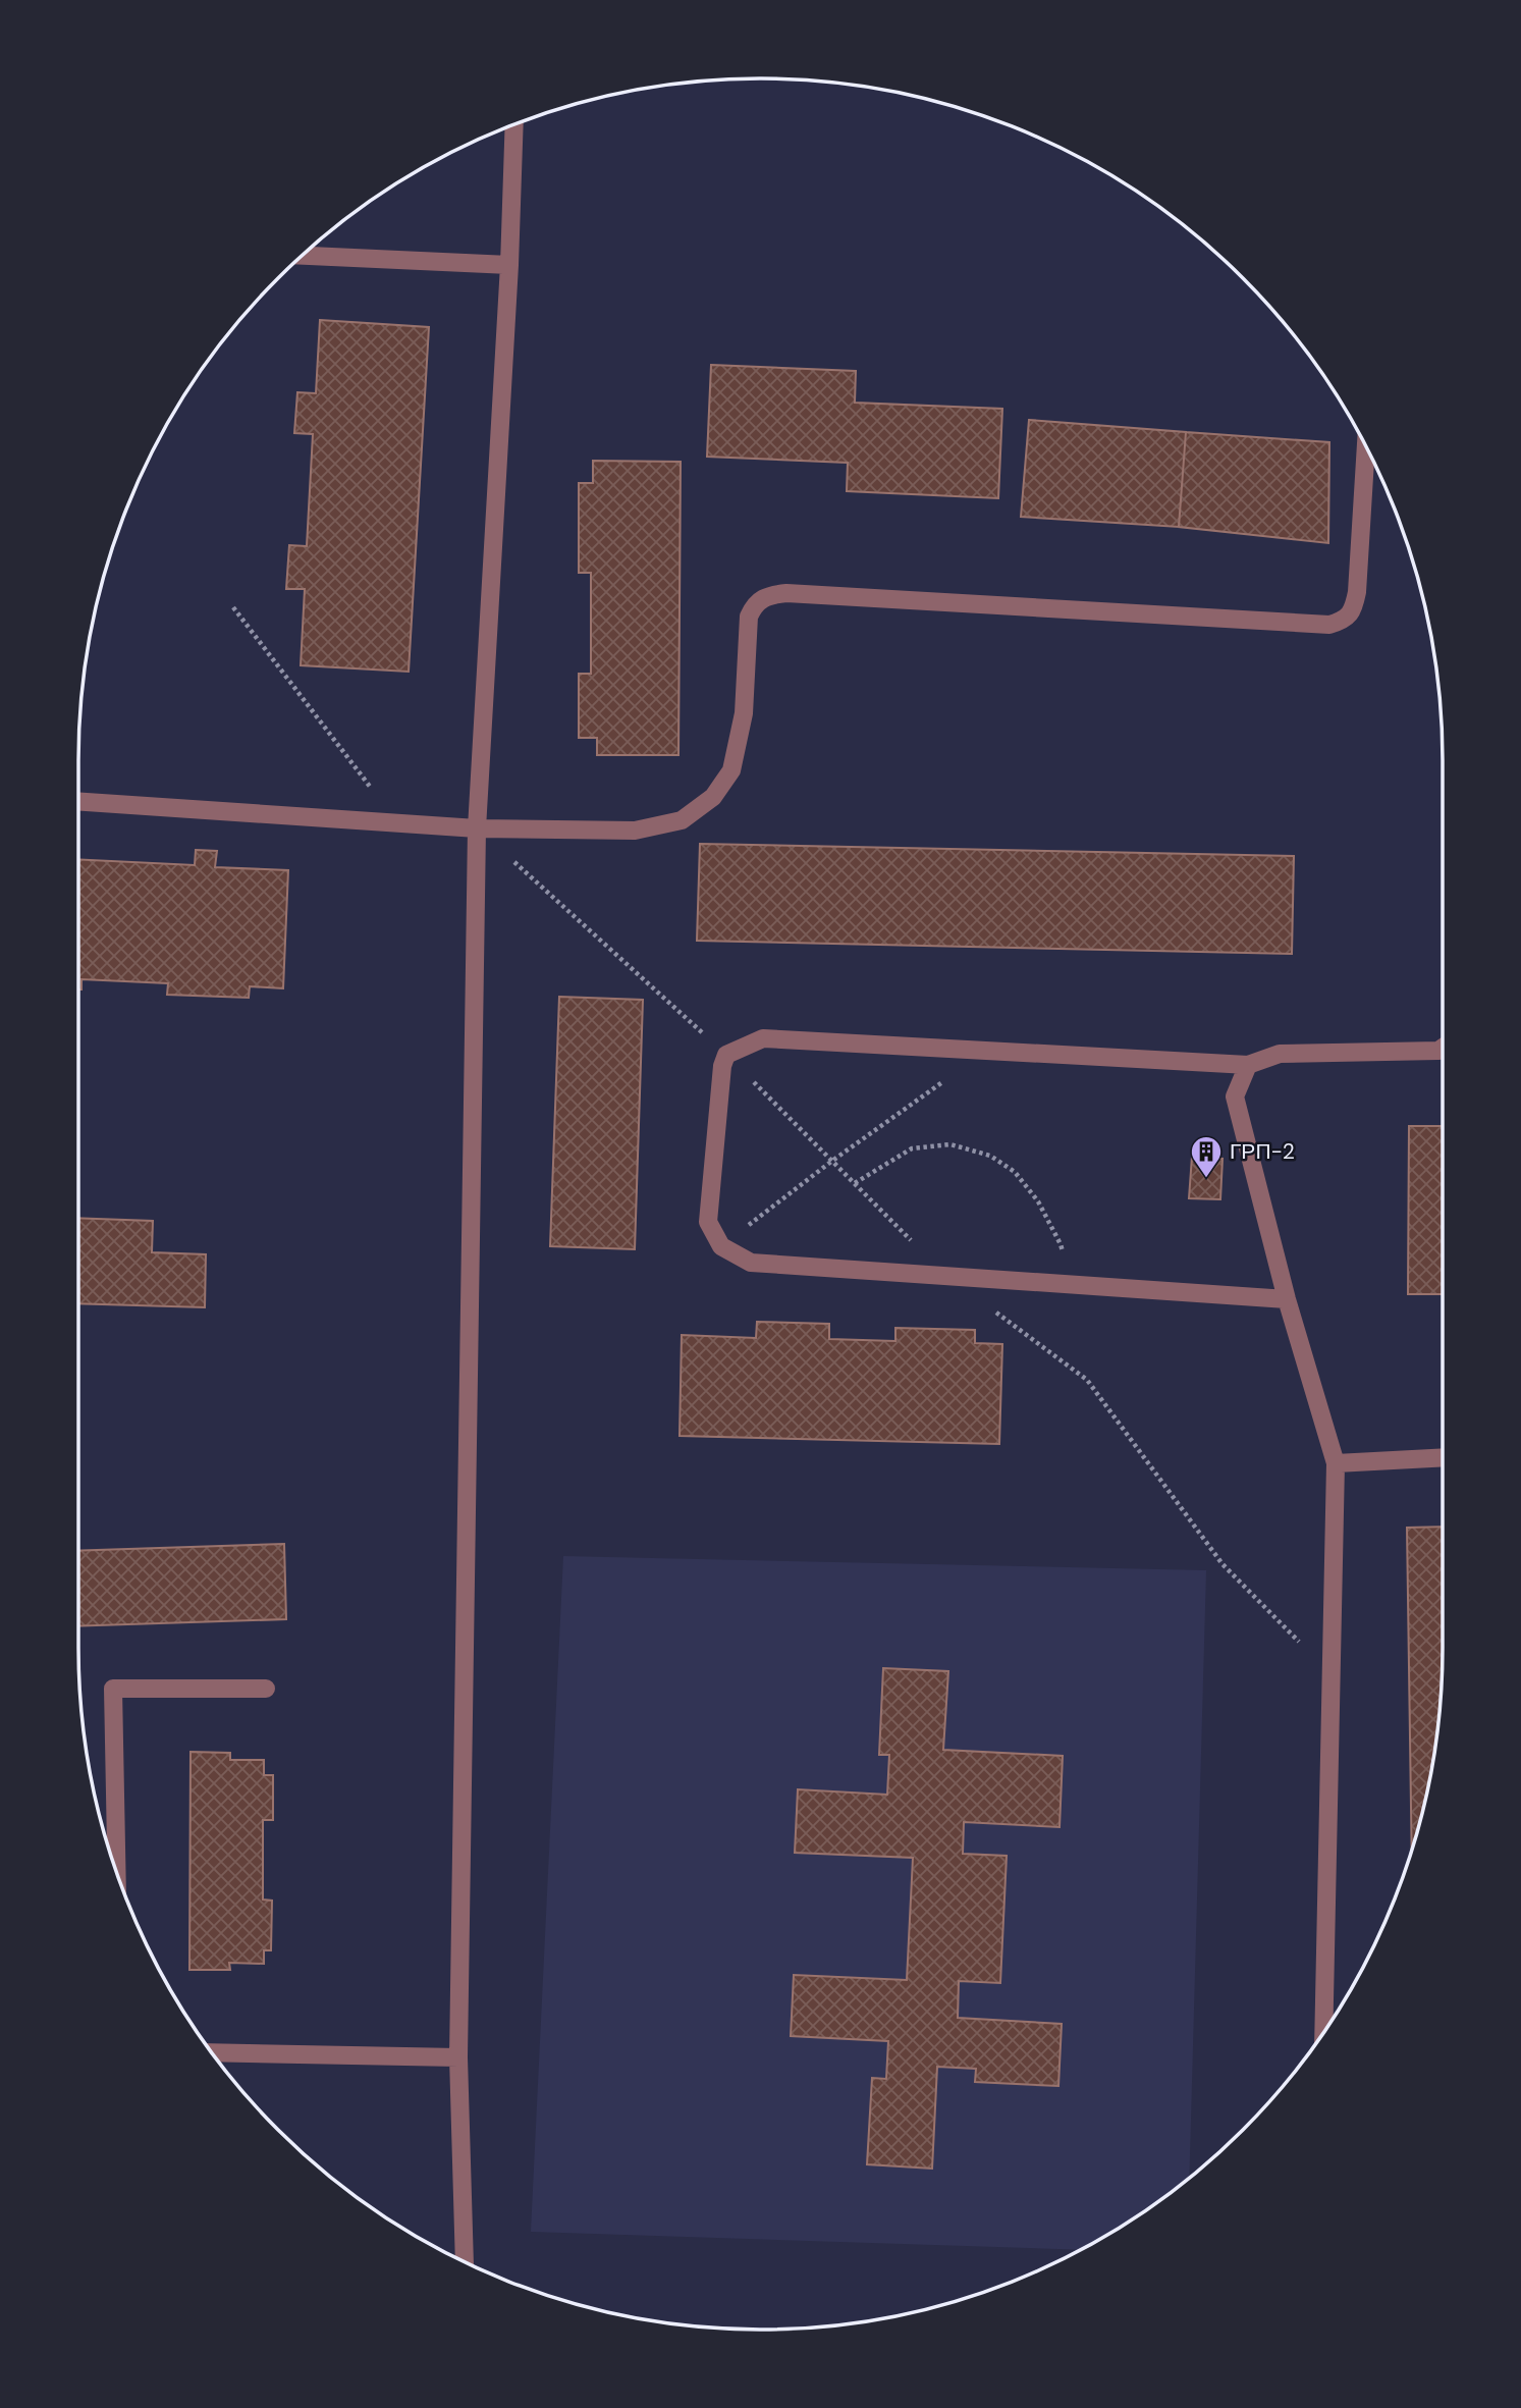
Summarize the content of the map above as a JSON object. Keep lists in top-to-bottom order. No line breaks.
{"places":{"building":["ГРП-2"]}}
